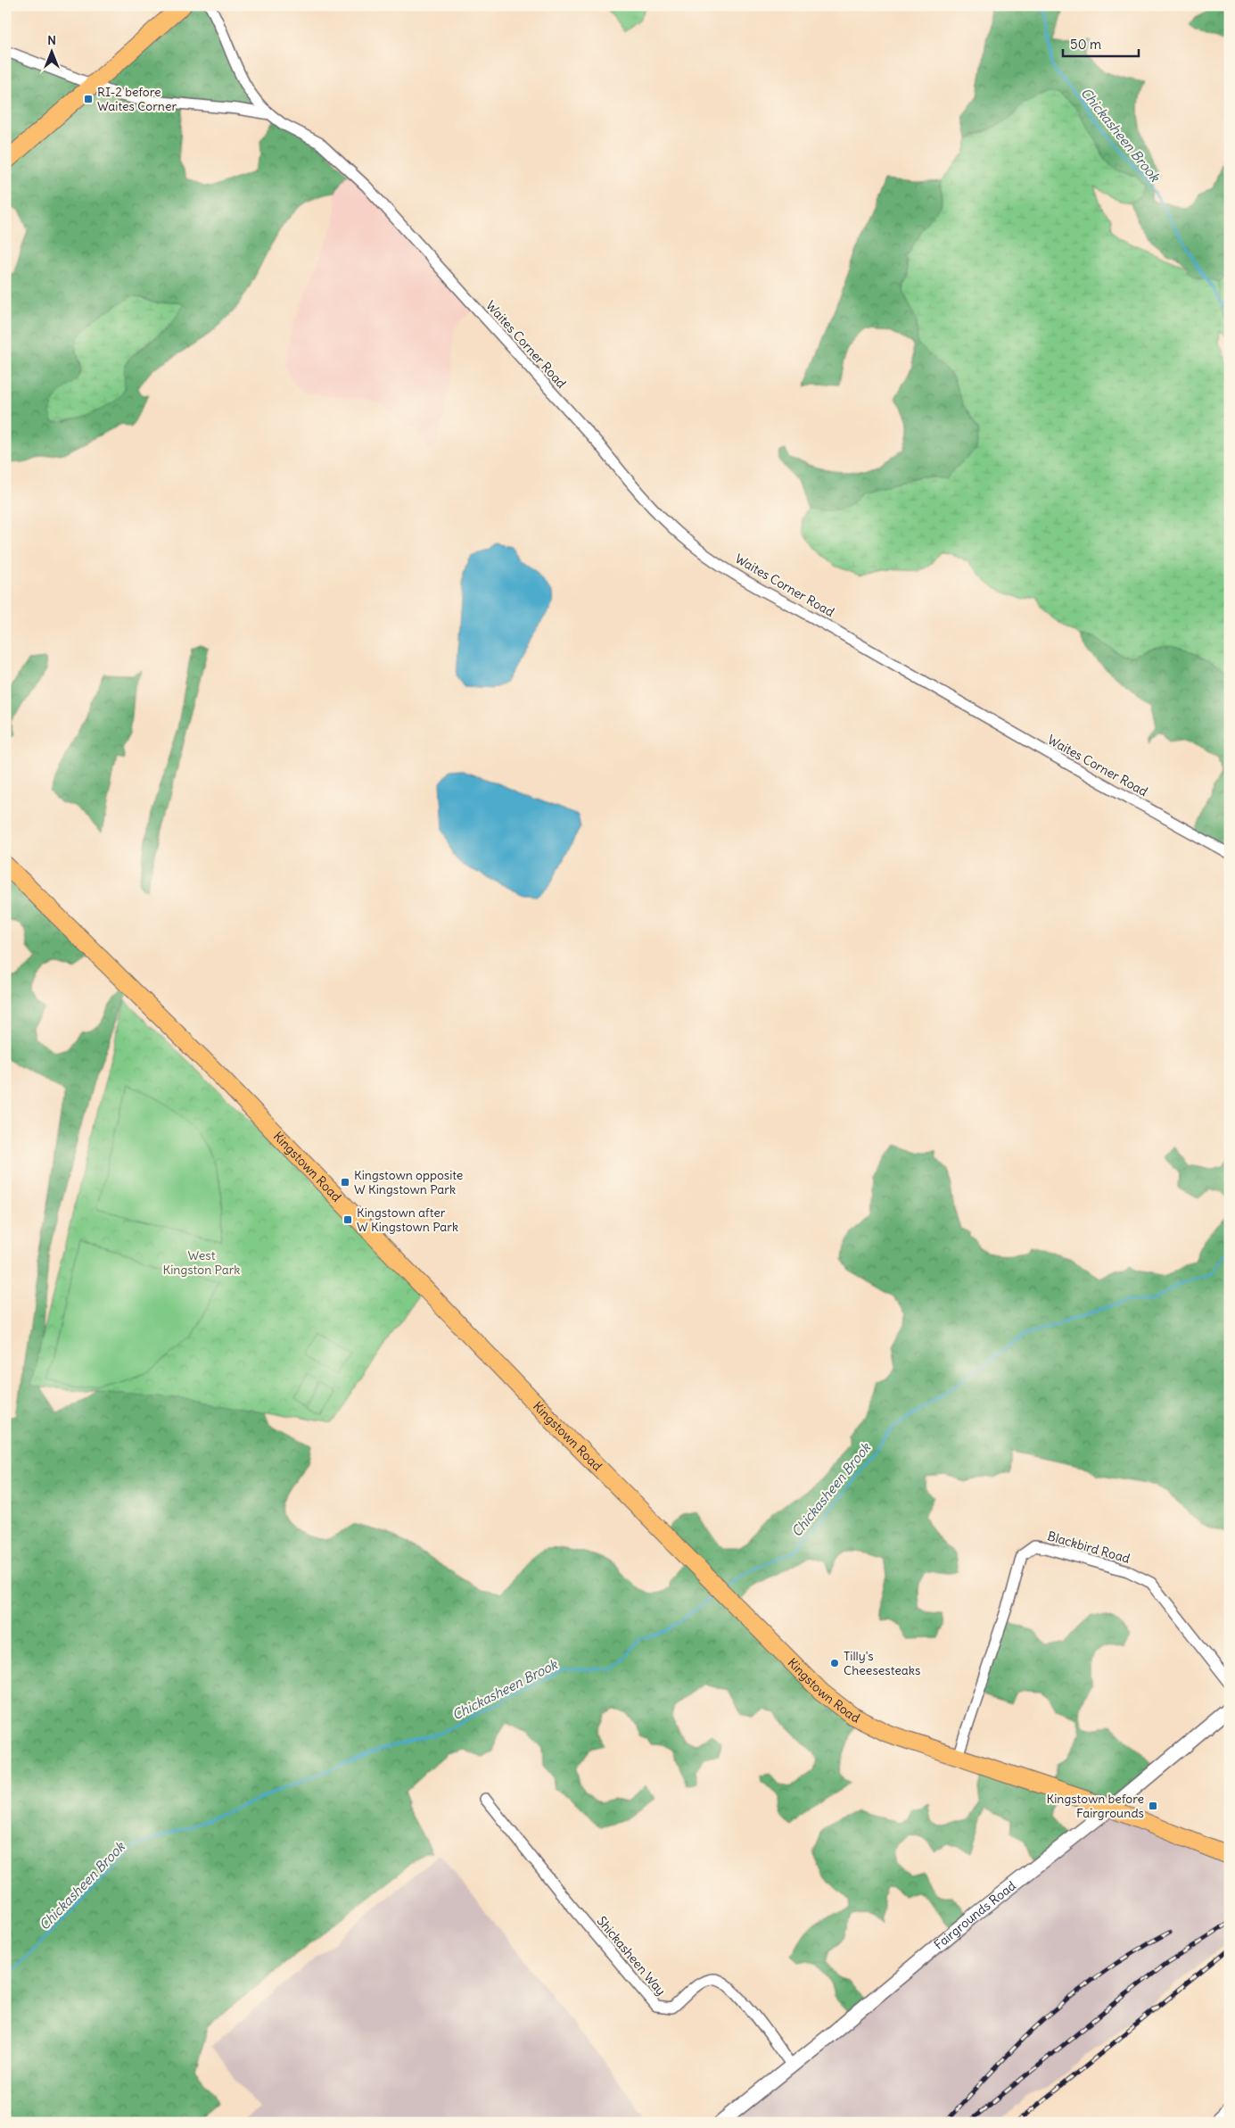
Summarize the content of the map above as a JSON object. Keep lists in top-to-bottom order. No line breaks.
{"streets":{"main road":["Kingstown Road"],"street":["Waites Corner Road","Blackbird Road","Fairgrounds Road","Shickasheen Way"]},"crossings":[["Kingstown Road","Blackbird Road"],["Kingstown Road","Fairgrounds Road"],["Fairgrounds Road","Shickasheen Way"]],"water":["Chickasheen Brook"],"parks":["West Kingston Park"],"places":{"transit":["RI-2 before Waites Corner","Kingstown opposite W Kingstown Park","Kingstown after W Kingstown Park","Kingstown before Fairgrounds"],"other":["Tilly's Cheesesteaks"]},"scale_bar":"50 m","north":"top"}
